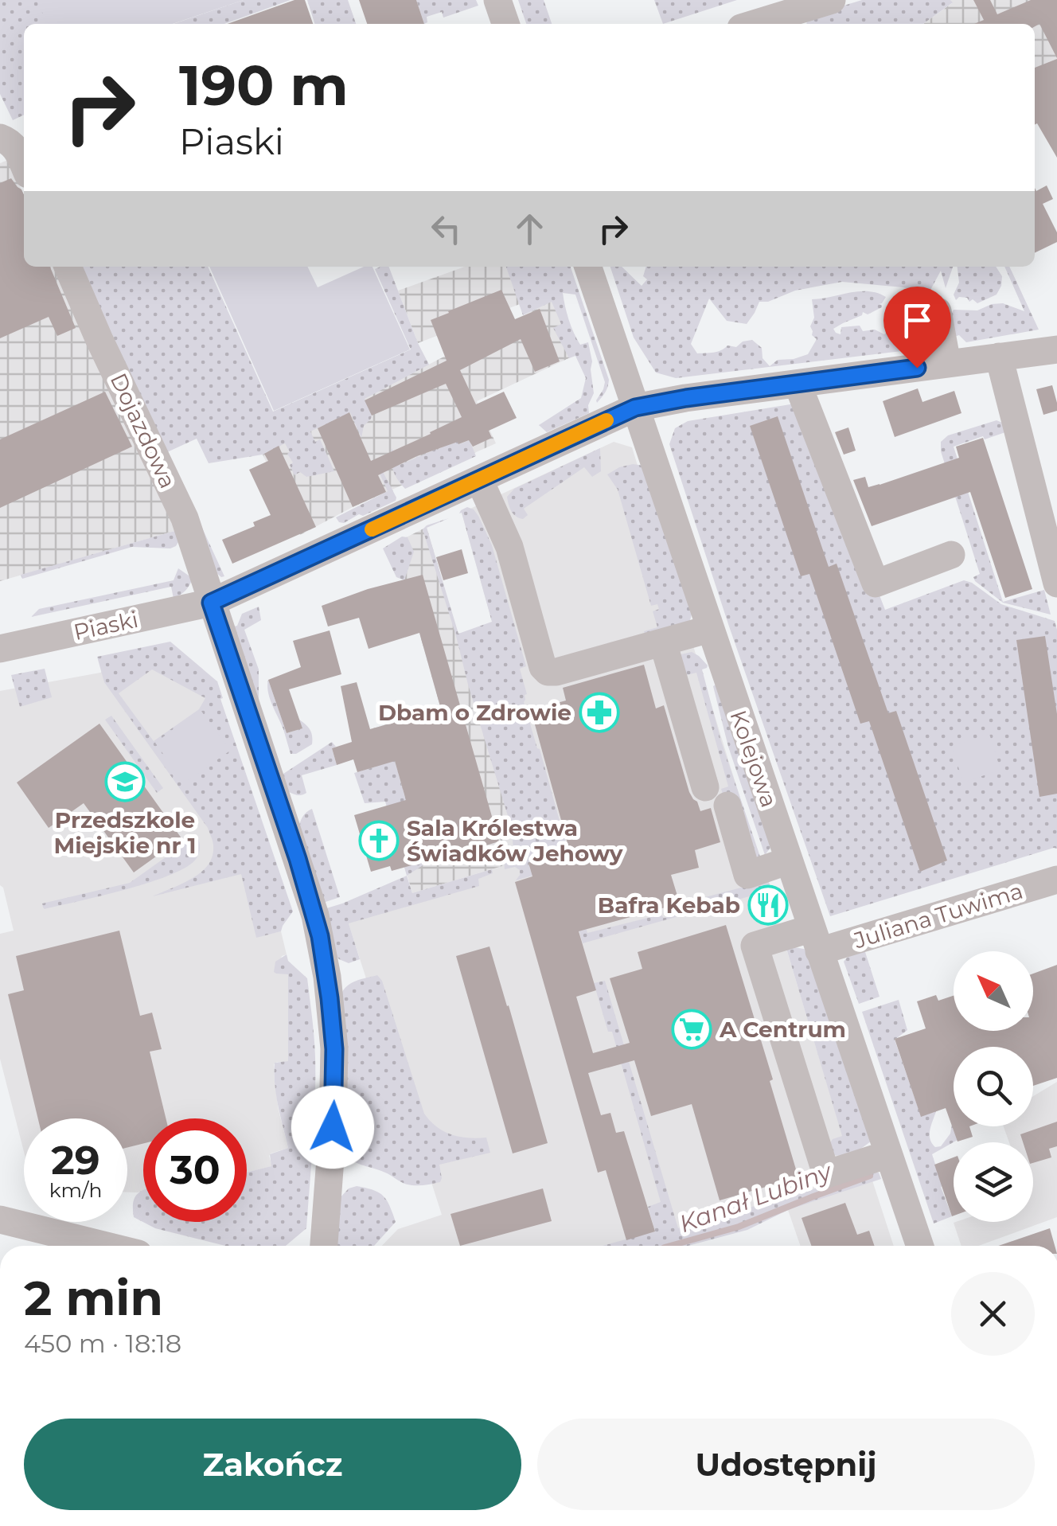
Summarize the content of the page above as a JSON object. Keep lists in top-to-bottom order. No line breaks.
{"streets":{"street":["Dojazdowa","Piaski","Kolejowa","Juliana Tuwima"]},"crossings":[["Dojazdowa","Piaski"],["Piaski","Kolejowa"],["Kolejowa","Juliana Tuwima"]],"water":["Kanał Lubiny"],"places":{"pharmacy":["Dbam o Zdrowie"],"school or university":["Przedszkole Miejskie nr 1"],"church":["Sala Królestwa Świadków Jehowy"],"restaurant":["Bafra Kebab"],"supermarket":["A Centrum"]},"north":"top left","page":{"turn":["190 m","Piaski"],"speed":"29 km/h","limit":"30","heading":["2 min","450 m · 18:18"],"buttons":["Zakończ","Udostępnij"]}}
